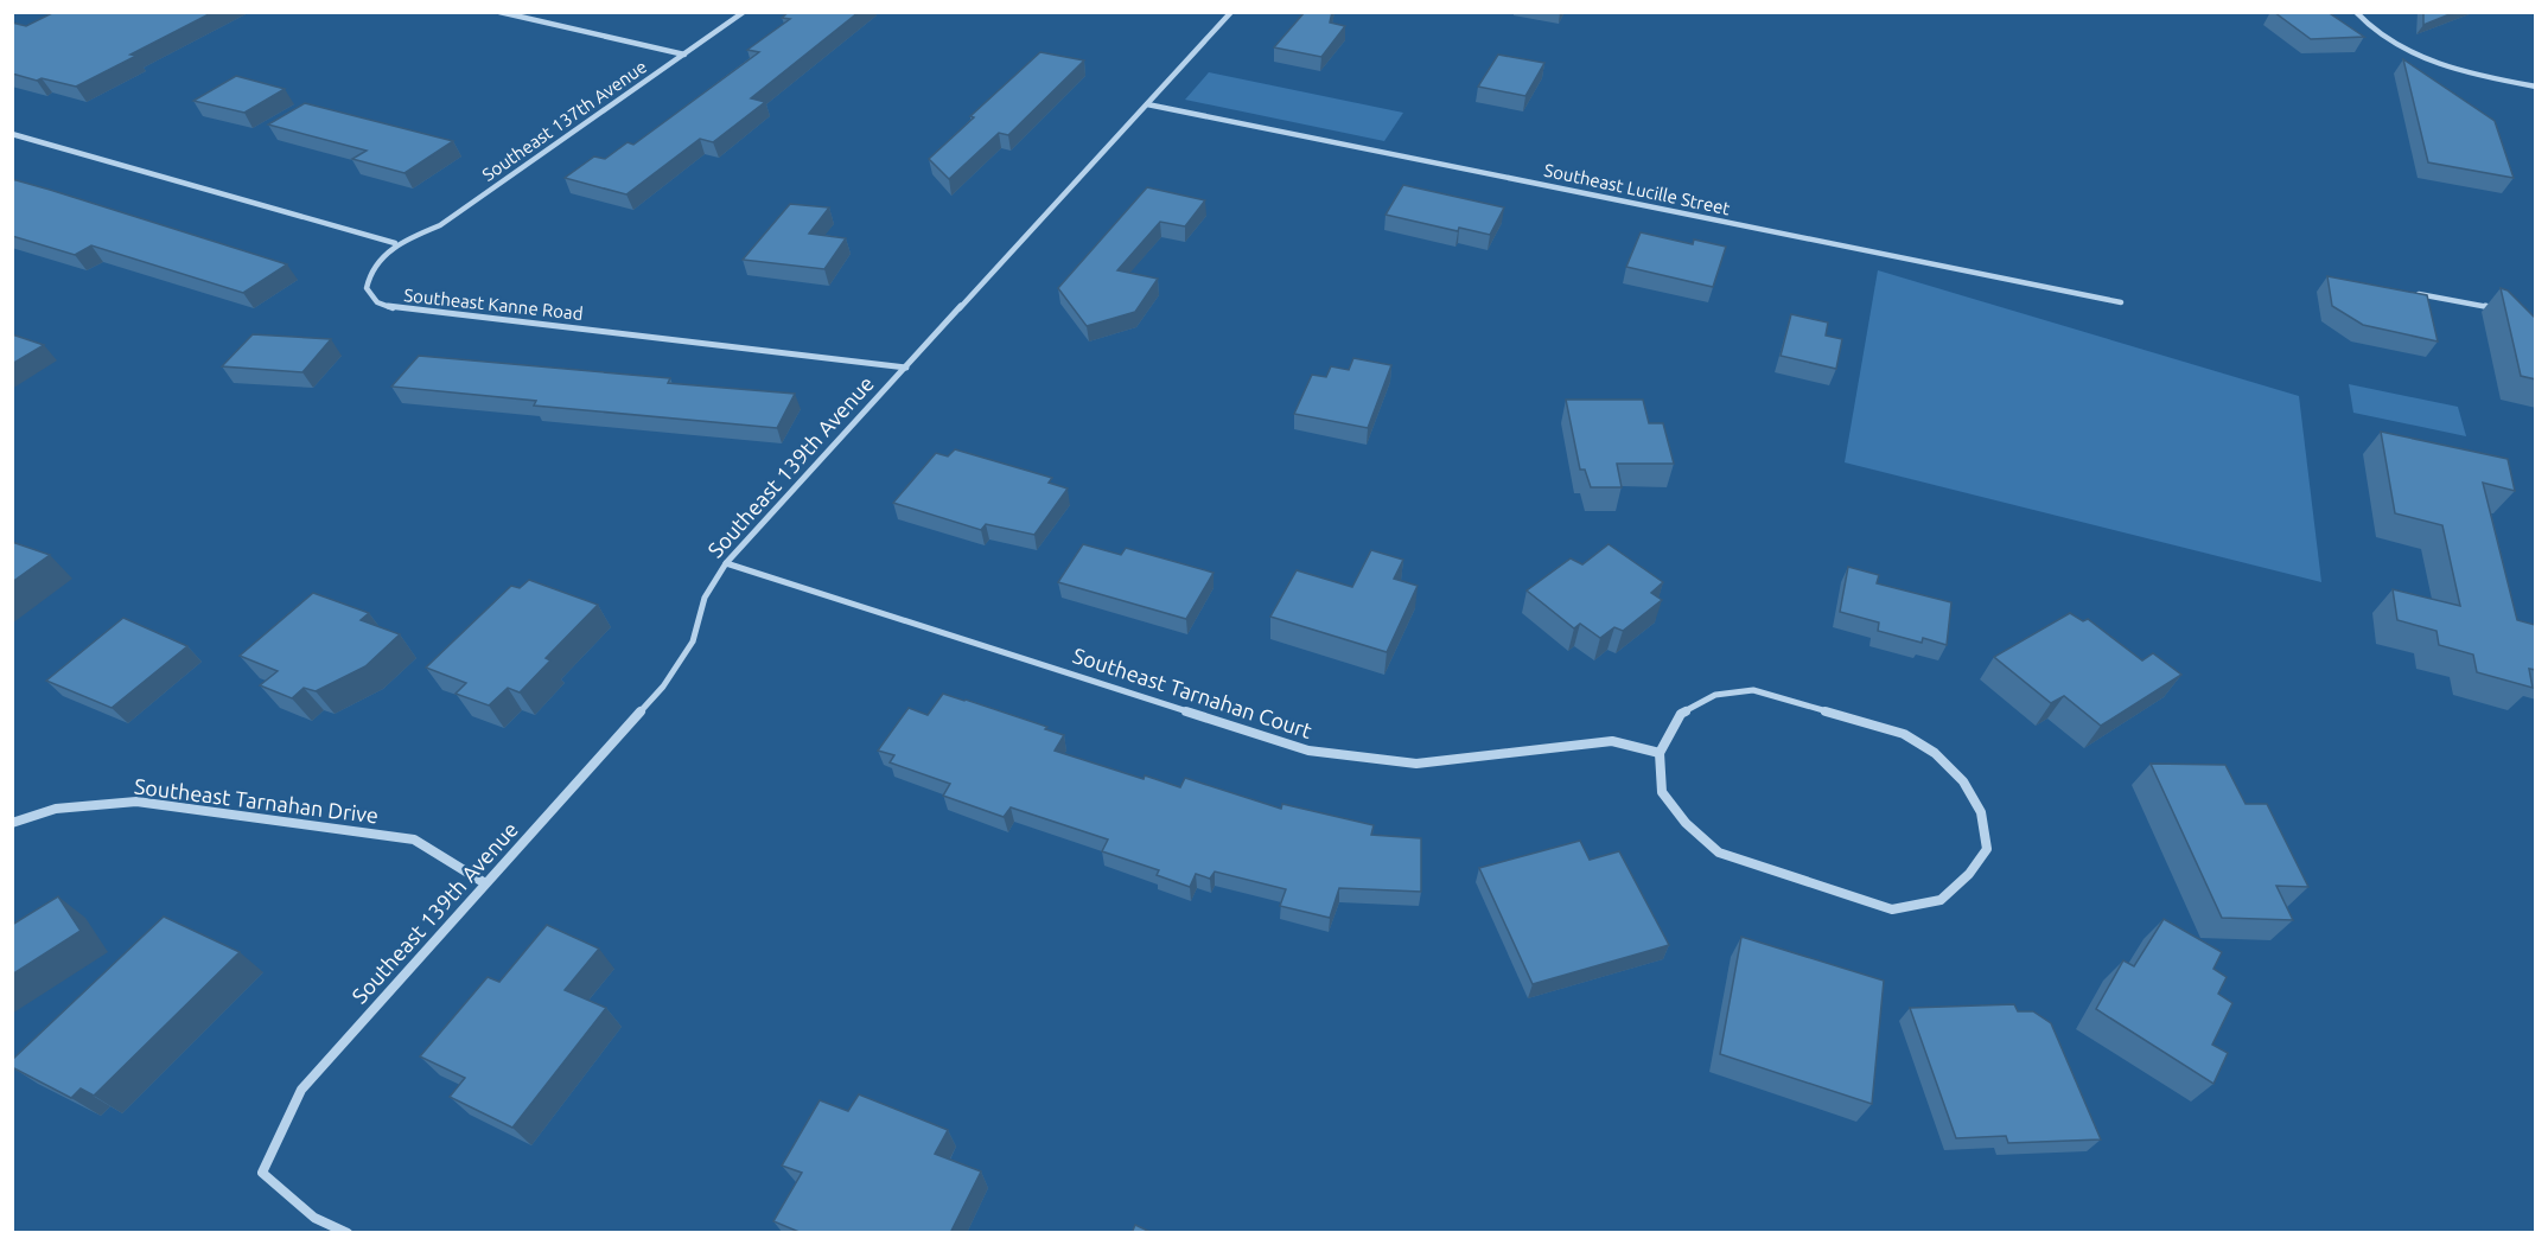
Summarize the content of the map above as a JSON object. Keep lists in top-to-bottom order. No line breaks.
{"streets":{"street":["Southeast 137th Avenue","Southeast Lucille Street","Southeast Kanne Road","Southeast 139th Avenue","Southeast Tarnahan Court","Southeast Tarnahan Drive"]},"crossings":[["Southeast 137th Avenue","Southeast Kanne Road"],["Southeast Lucille Street","Southeast 139th Avenue"],["Southeast Kanne Road","Southeast 139th Avenue"],["Southeast 139th Avenue","Southeast Tarnahan Court"],["Southeast 139th Avenue","Southeast Tarnahan Drive"]]}
